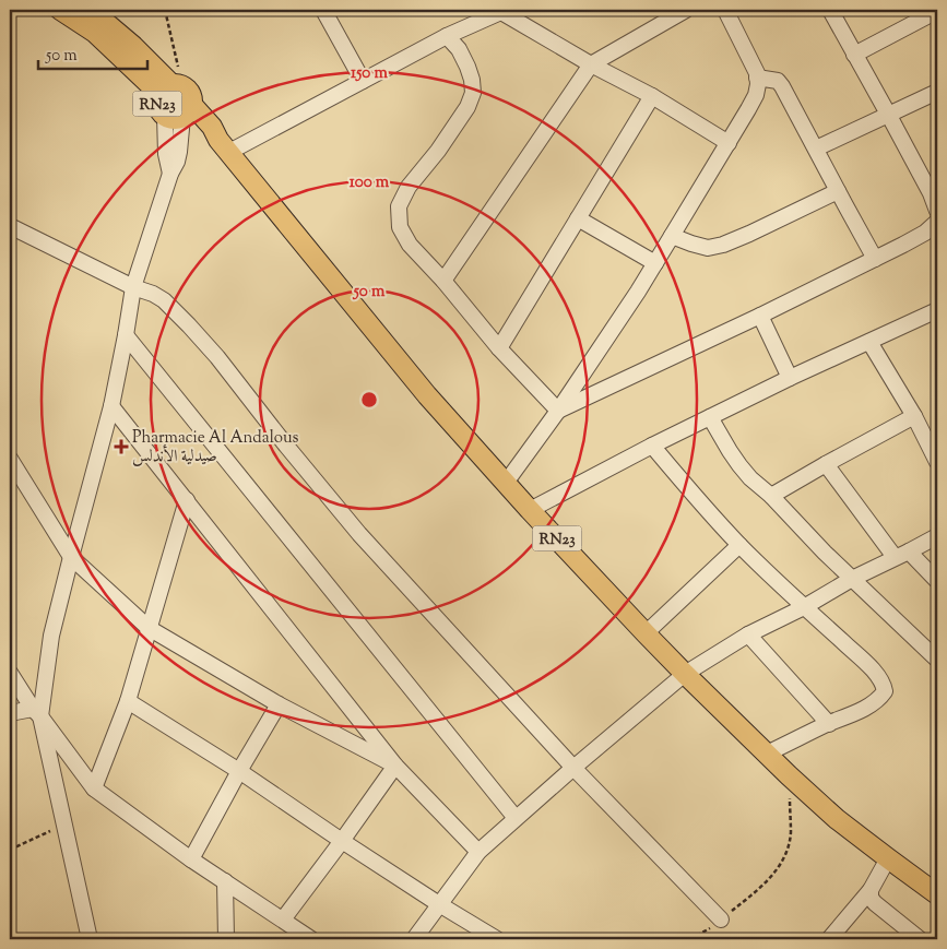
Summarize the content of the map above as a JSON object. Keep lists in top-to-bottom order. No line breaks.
{"streets":{"main road":["RN23"]},"places":{"health":["Pharmacie Al Andalous صيدلية الأندلس"]},"scale_bar":"50 m","rings":["150 m","100 m","50 m"]}
